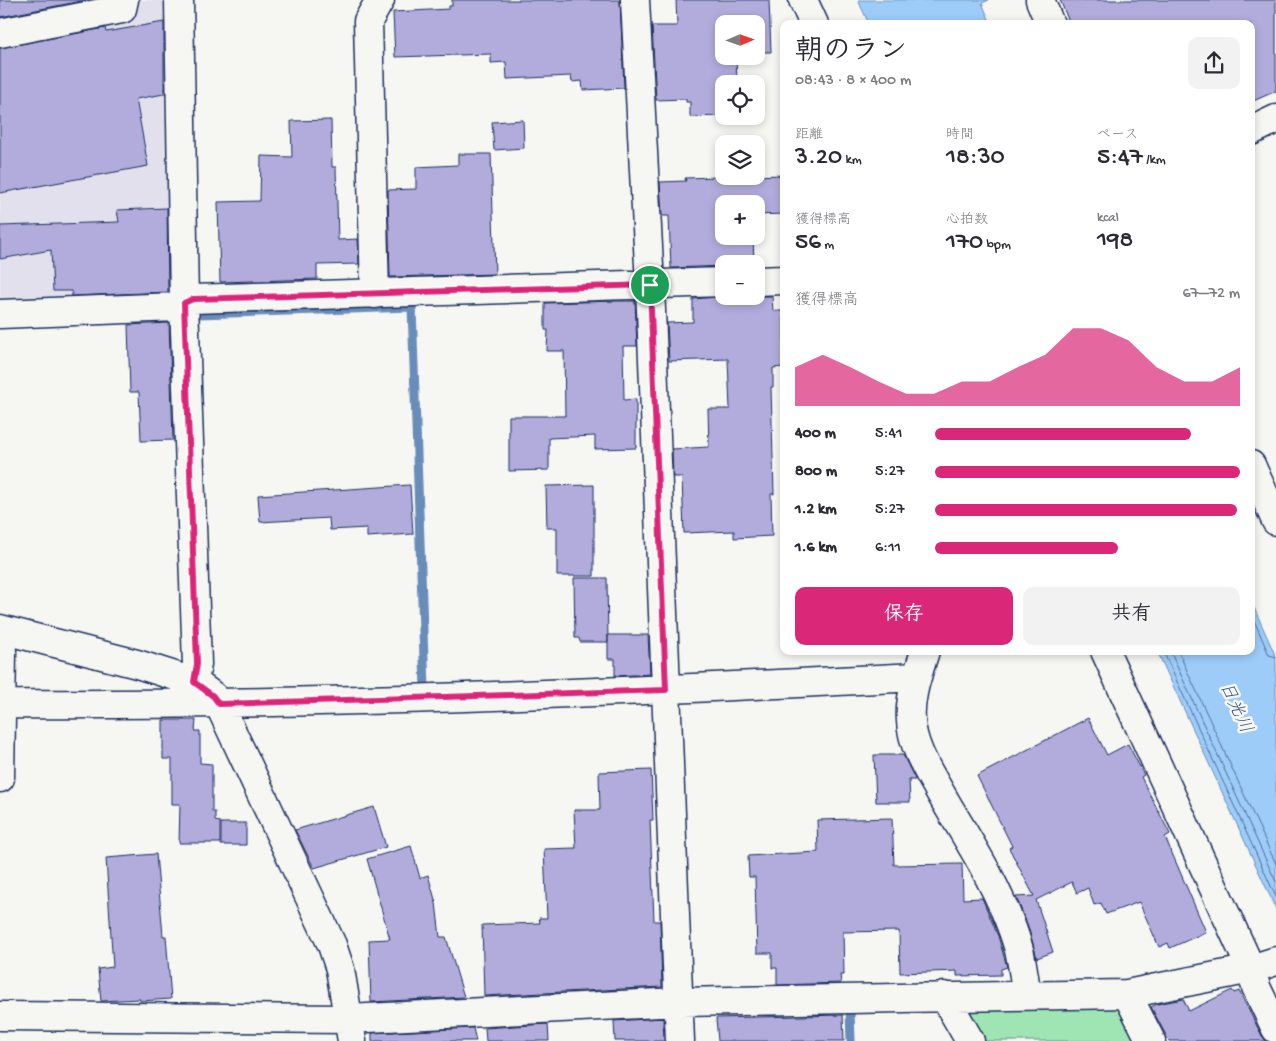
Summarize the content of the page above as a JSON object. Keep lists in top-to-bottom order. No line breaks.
{"water":["日光川"],"north":"right","page":{"map_buttons":["+","−"],"heading":["朝のラン","08:43 · 8 × 400 m"],"stats":[["距離","3.20 km"],["時間","18:30"],["ペース","5:47 /km"],["獲得標高","56 m"],["心拍数","170 bpm"],["kcal","198"]],"chart":["獲得標高","67–72 m"],"list":[{"name":"400 m","note":"5:41"},{"name":"800 m","note":"5:27"},{"name":"1.2 km","note":"5:27"},{"name":"1.6 km","note":"6:11"}],"buttons":["保存","共有"]}}
